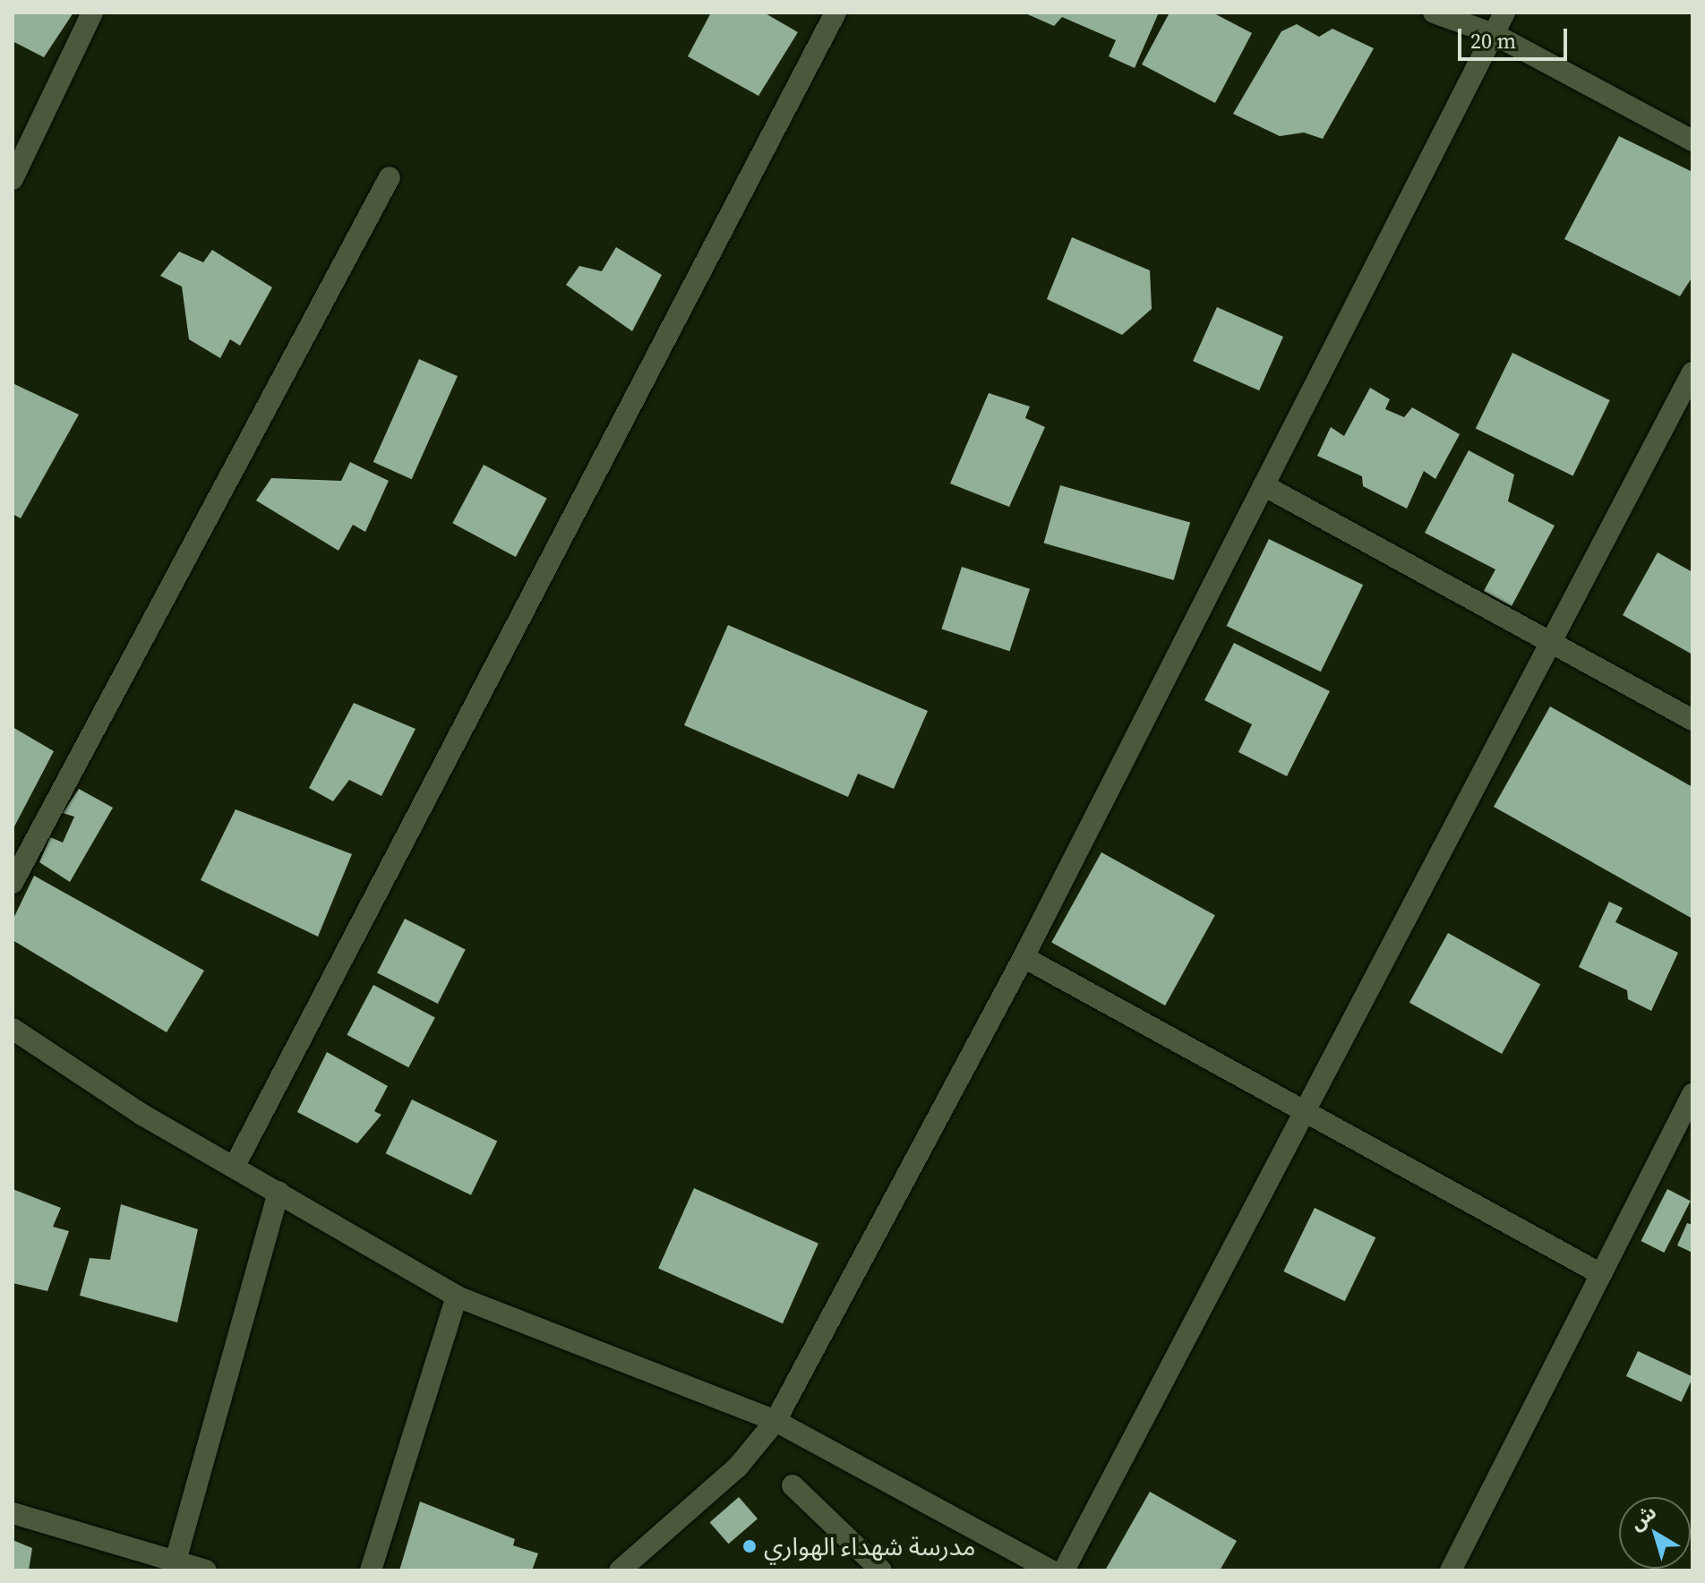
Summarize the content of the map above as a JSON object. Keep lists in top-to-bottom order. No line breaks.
{"places":["مدرسة شهداء الهواري"],"scale_bar":"20 m","north":"top left"}
